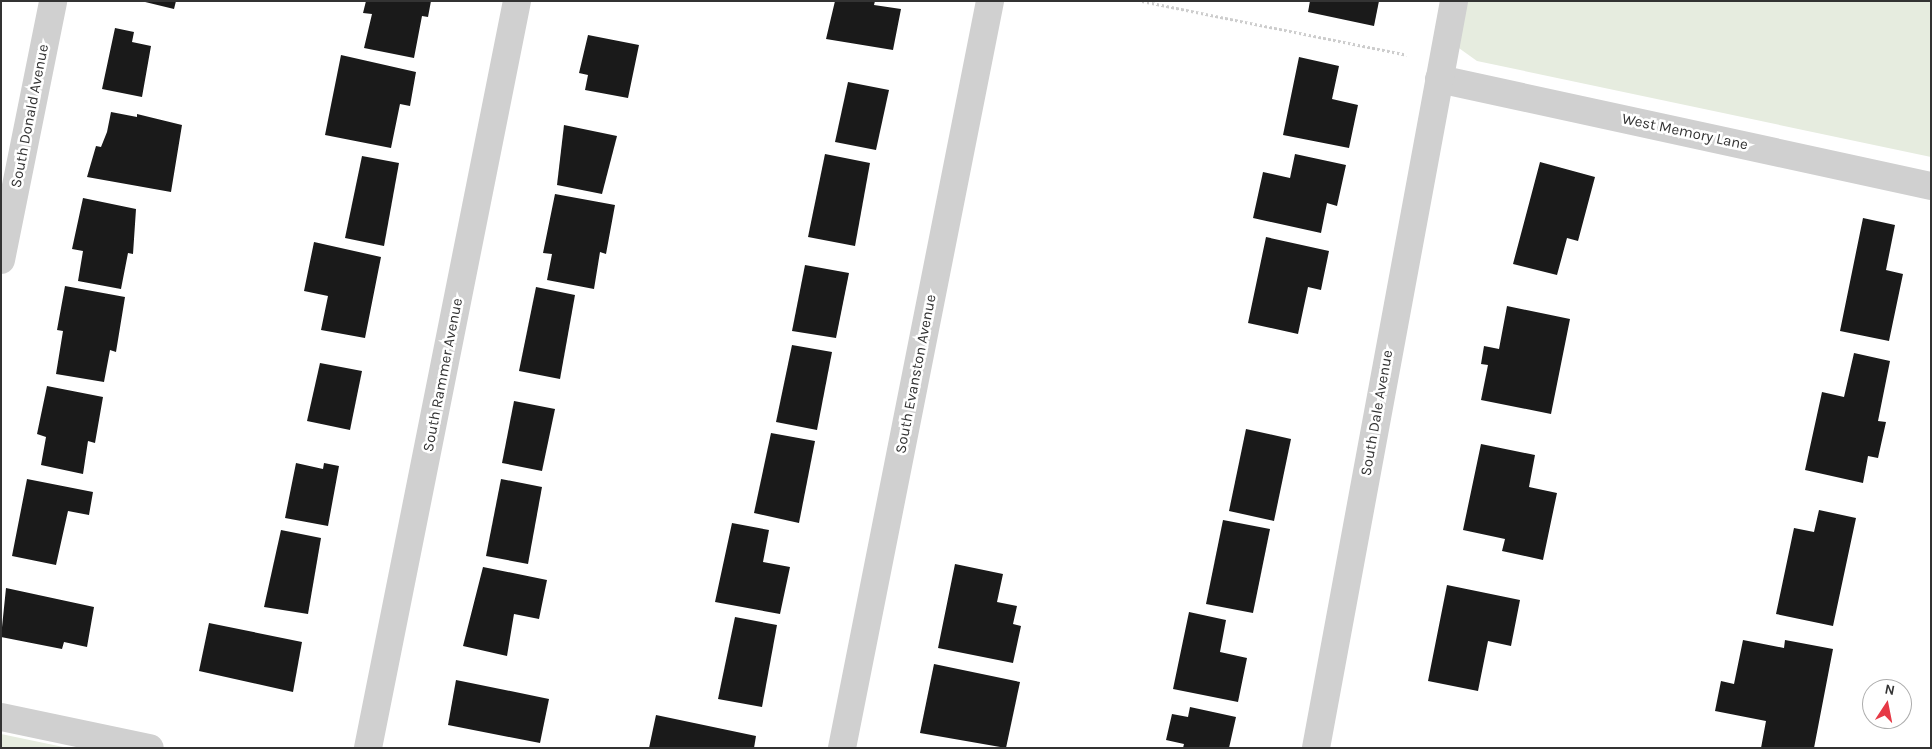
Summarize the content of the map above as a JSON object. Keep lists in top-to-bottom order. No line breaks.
{"streets":{"street":["South Donald Avenue","West Memory Lane","South Evanston Avenue","South Rammer Avenue","South Dale Avenue"]},"crossings":[["West Memory Lane","South Dale Avenue"]],"north":"top"}
